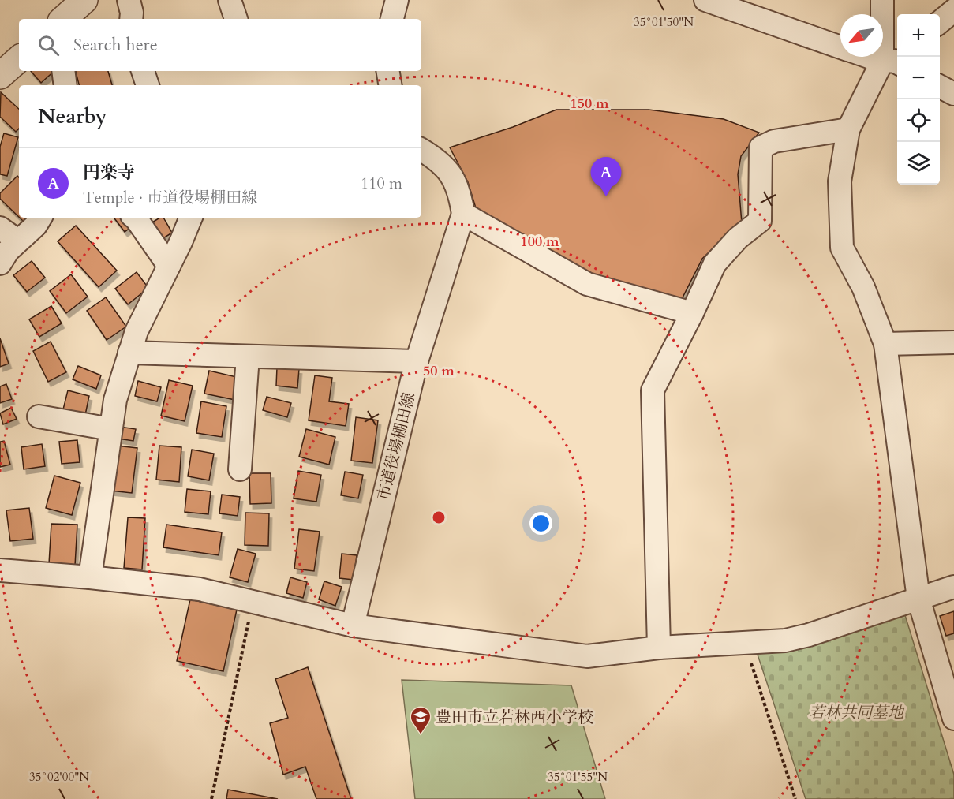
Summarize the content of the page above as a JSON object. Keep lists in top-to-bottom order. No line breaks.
{"streets":{"street":["市道役場棚田線"]},"parks":["若林共同墓地"],"places":{"school or university":["豊田市立若林西小学校"]},"north":"bottom left","page":{"map_buttons":["+","−"],"search":"Search here","heading":"Nearby","list":[{"mark":"A","name":"円楽寺","note":"Temple · 市道役場棚田線","value":"110 m"}],"pins":"A"},"coordinates":["35°01'50\"N","35°02'00\"N","35°01'55\"N"],"rings":["150 m","100 m","50 m"]}
